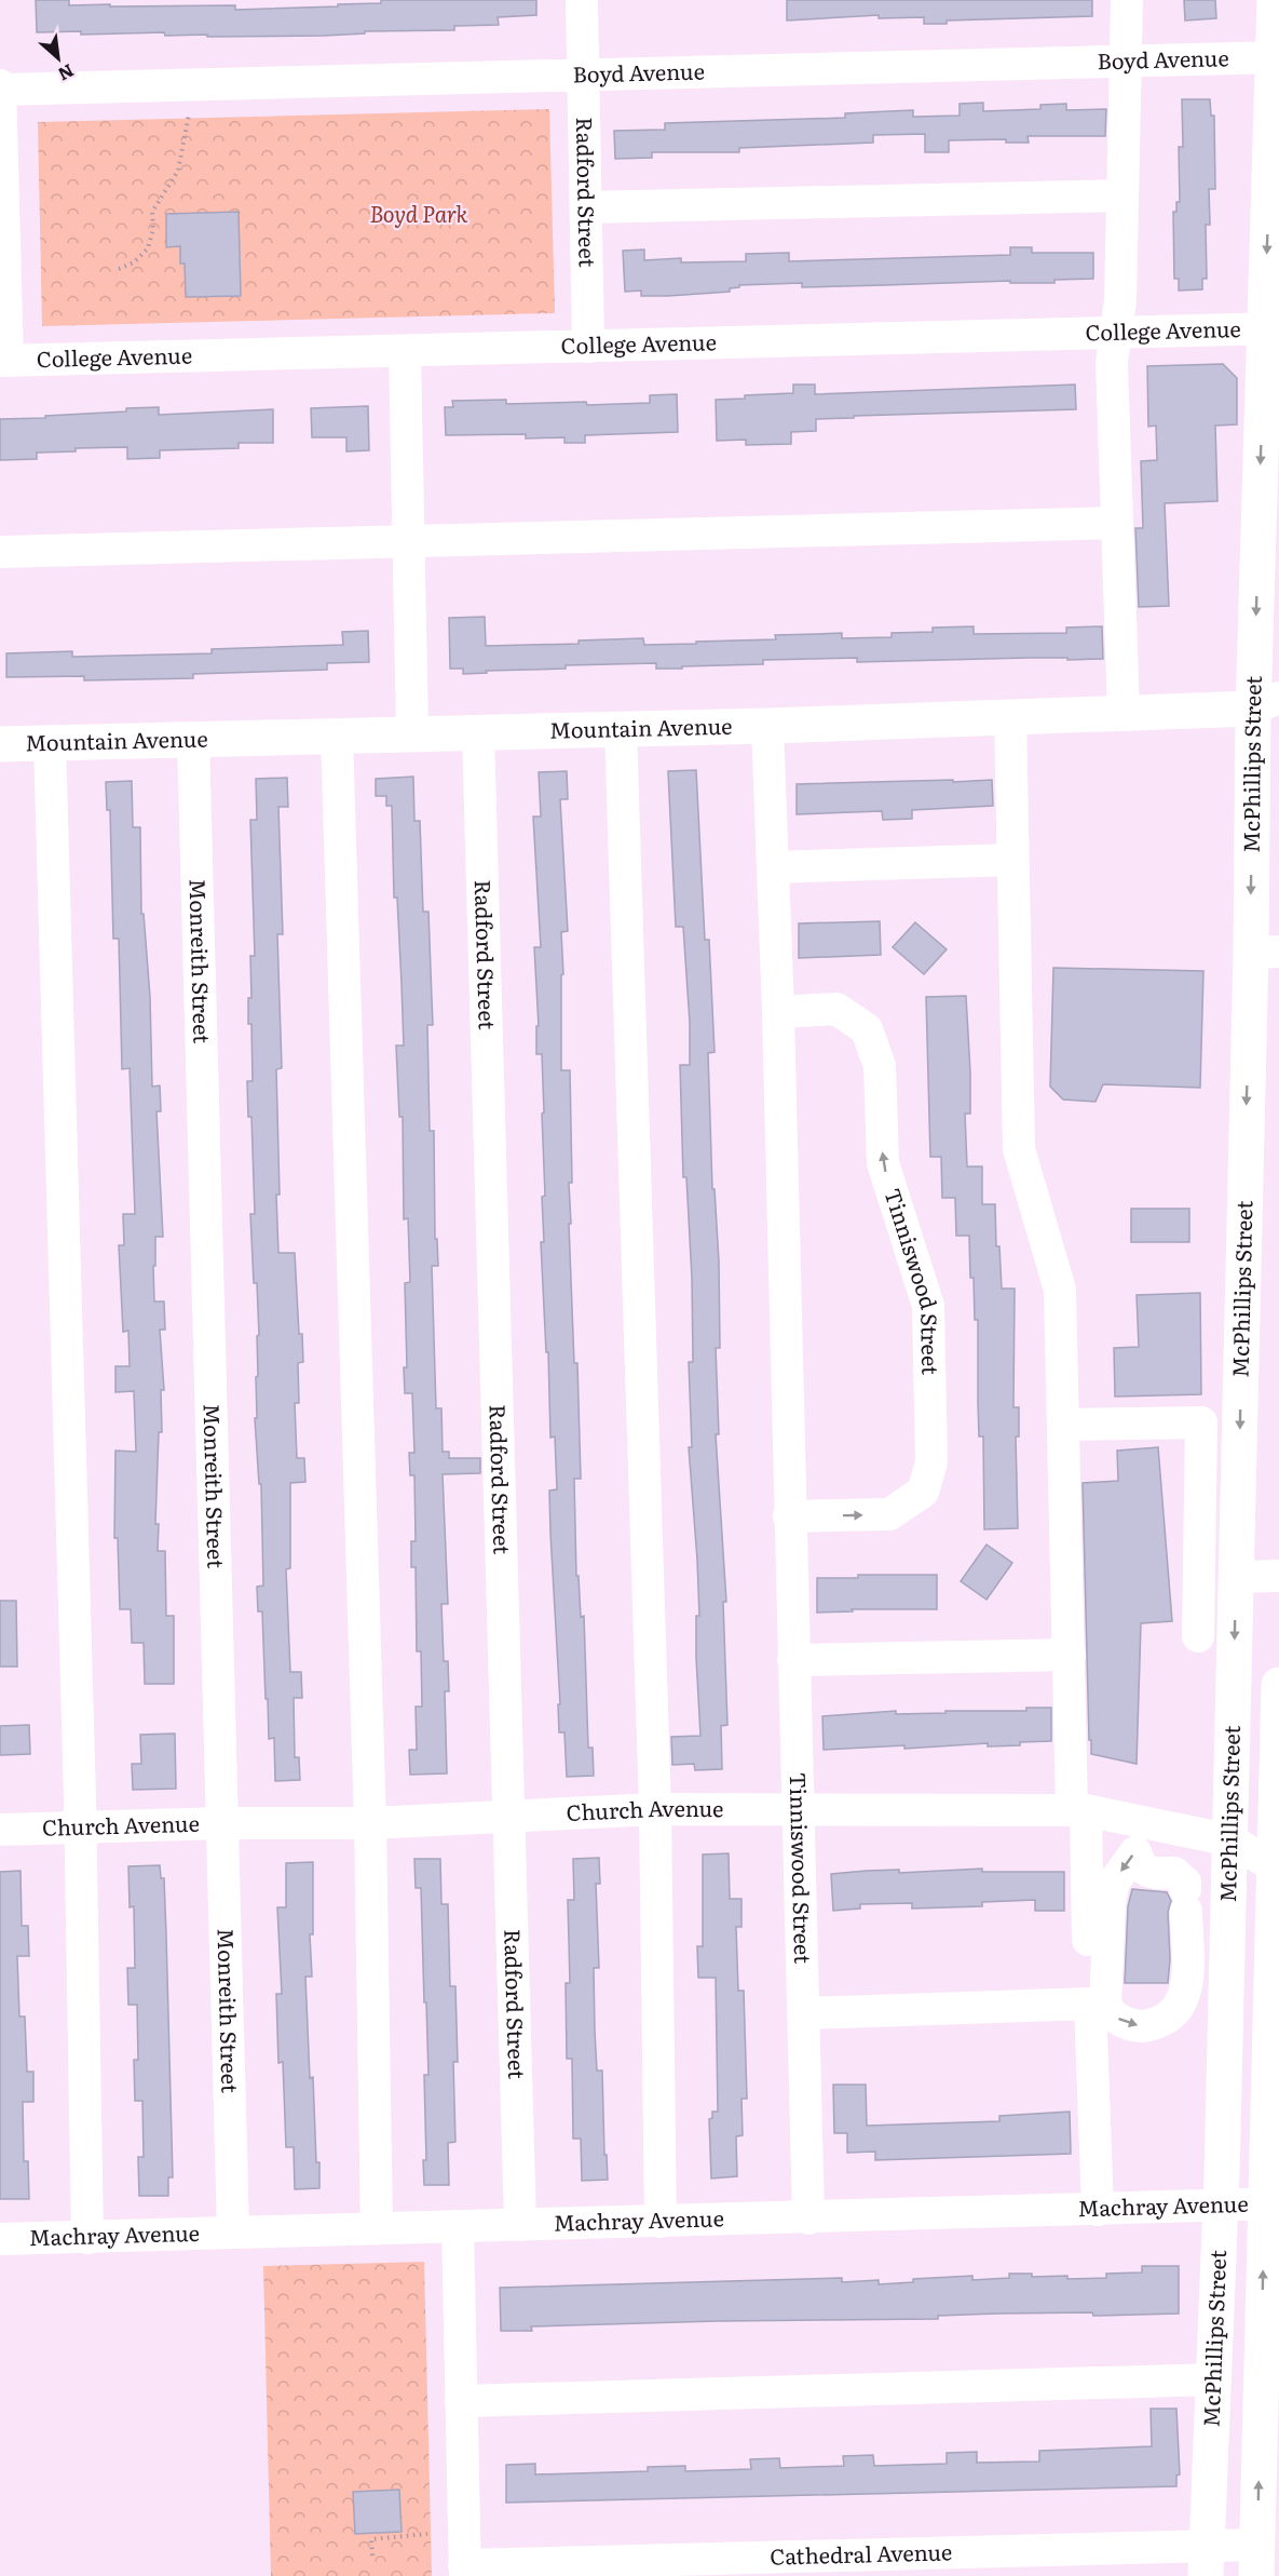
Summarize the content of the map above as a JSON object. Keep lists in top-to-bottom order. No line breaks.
{"streets":{"main road":["Mountain Avenue","McPhillips Street"],"street":["Boyd Avenue","Radford Street","College Avenue","Monreith Street","Tinniswood Street","Church Avenue","Machray Avenue","Cathedral Avenue"]},"crossings":[["Boyd Avenue","Radford Street"],["Boyd Avenue","McPhillips Street"],["Radford Street","College Avenue"],["Radford Street","Mountain Avenue"],["Radford Street","Church Avenue"],["Radford Street","Machray Avenue"],["College Avenue","McPhillips Street"],["Mountain Avenue","McPhillips Street"],["Mountain Avenue","Monreith Street"],["Mountain Avenue","Tinniswood Street"],["McPhillips Street","Church Avenue"],["McPhillips Street","Machray Avenue"],["McPhillips Street","Cathedral Avenue"],["Monreith Street","Church Avenue"],["Monreith Street","Machray Avenue"],["Tinniswood Street","Church Avenue"],["Tinniswood Street","Machray Avenue"]],"parks":["Boyd Park"],"north":"bottom right"}
